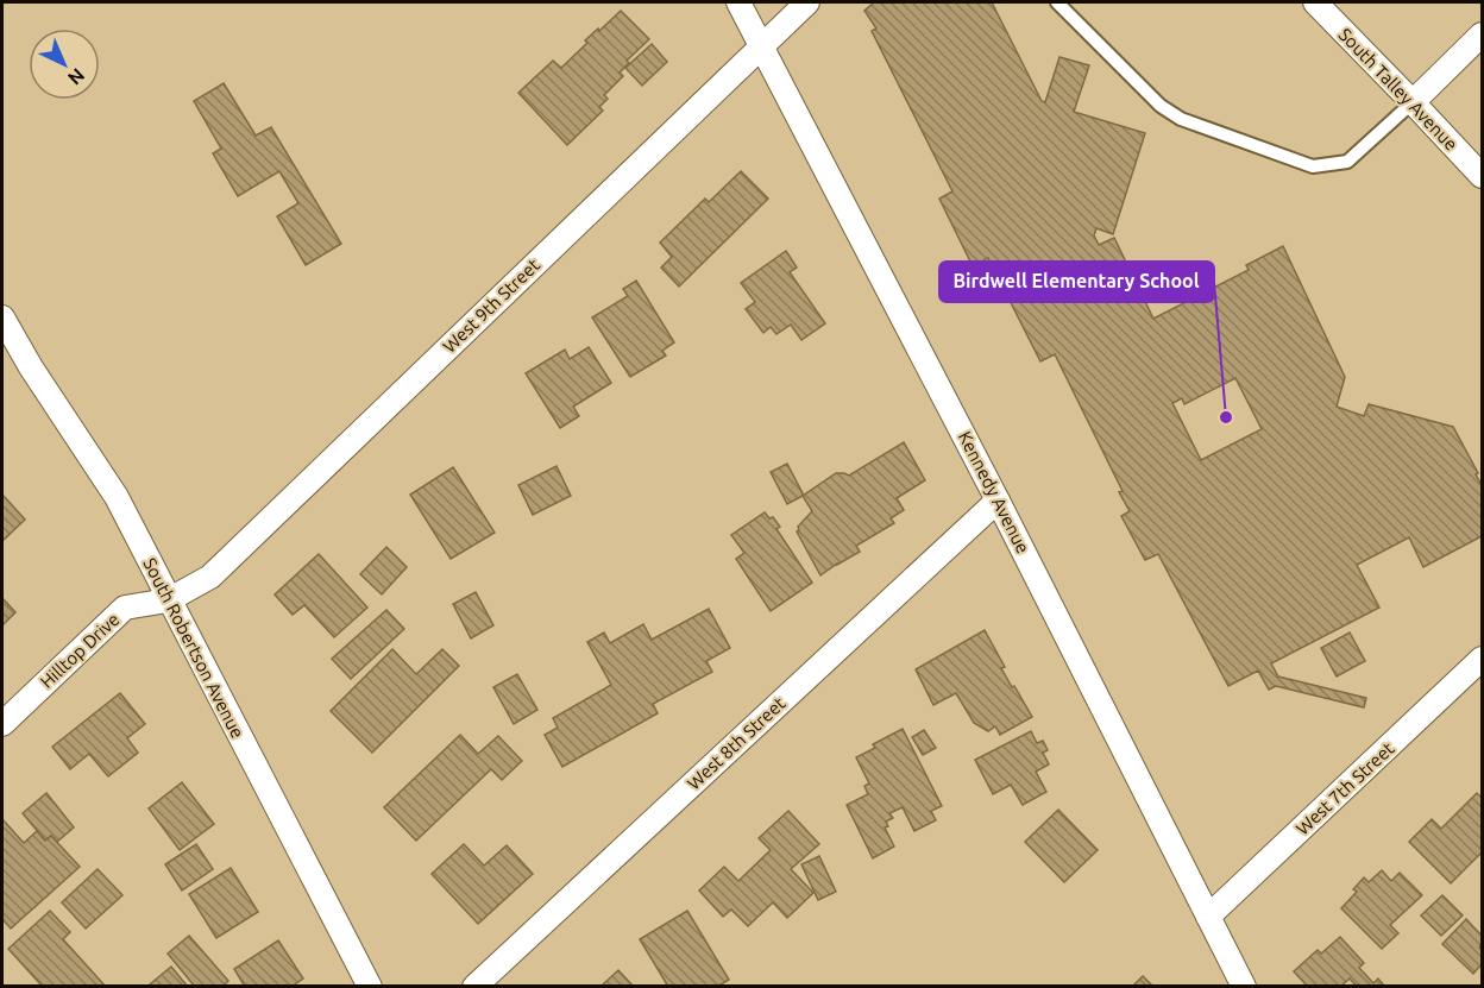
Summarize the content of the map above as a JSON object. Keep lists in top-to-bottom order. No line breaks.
{"streets":{"street":["South Talley Avenue","West 9th Street","Kennedy Avenue","South Robertson Avenue","Hilltop Drive","West 8th Street","West 7th Street"]},"crossings":[["West 9th Street","Kennedy Avenue"],["West 9th Street","South Robertson Avenue"],["West 9th Street","Hilltop Drive"],["Kennedy Avenue","West 8th Street"],["Kennedy Avenue","West 7th Street"],["South Robertson Avenue","Hilltop Drive"]],"places":["Birdwell Elementary School"],"north":"bottom right"}
